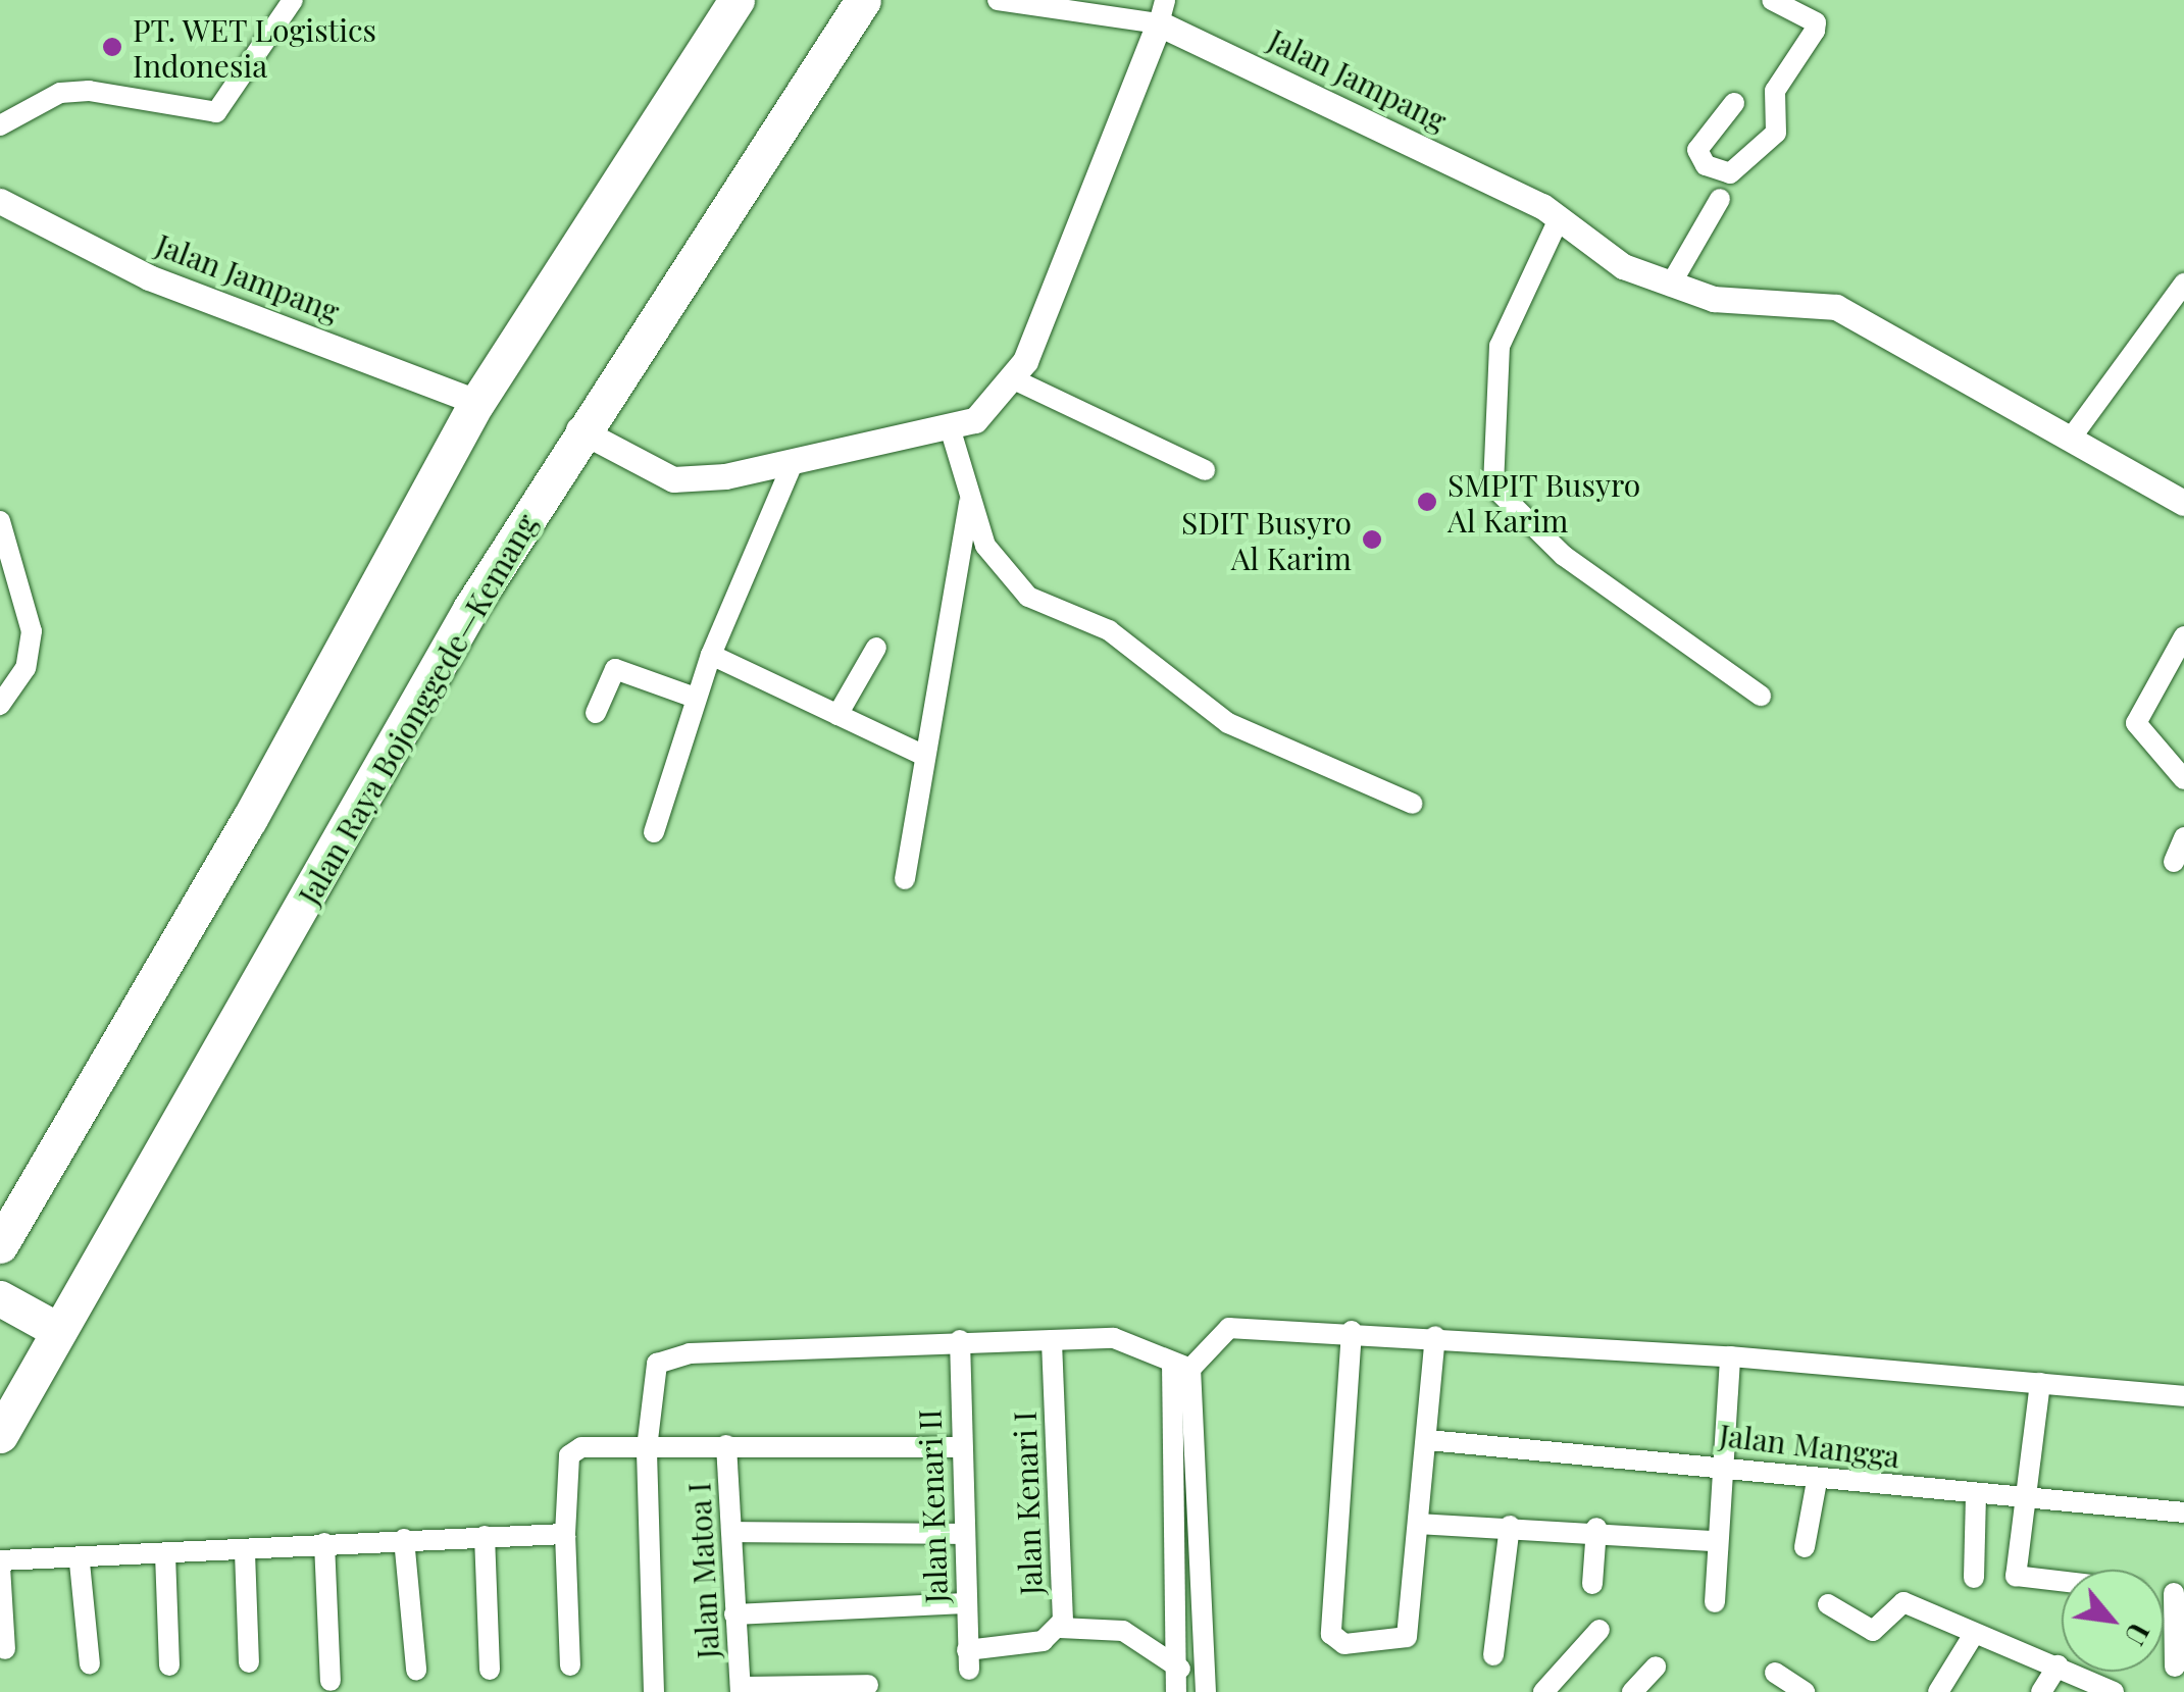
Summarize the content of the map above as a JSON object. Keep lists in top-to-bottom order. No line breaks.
{"streets":{"highway":["Jalan Raya Bojonggede—Kemang"],"street":["Jalan Jampang","Jalan Mangga","Jalan Kenari I","Jalan Kenari II","Jalan Matoa I"]},"crossings":[["Jalan Kenari I","Jalan Kenari II"]],"places":["PT. WET Logistics Indonesia","SMPIT Busyro Al Karim","SDIT Busyro Al Karim"],"north":"bottom right"}
